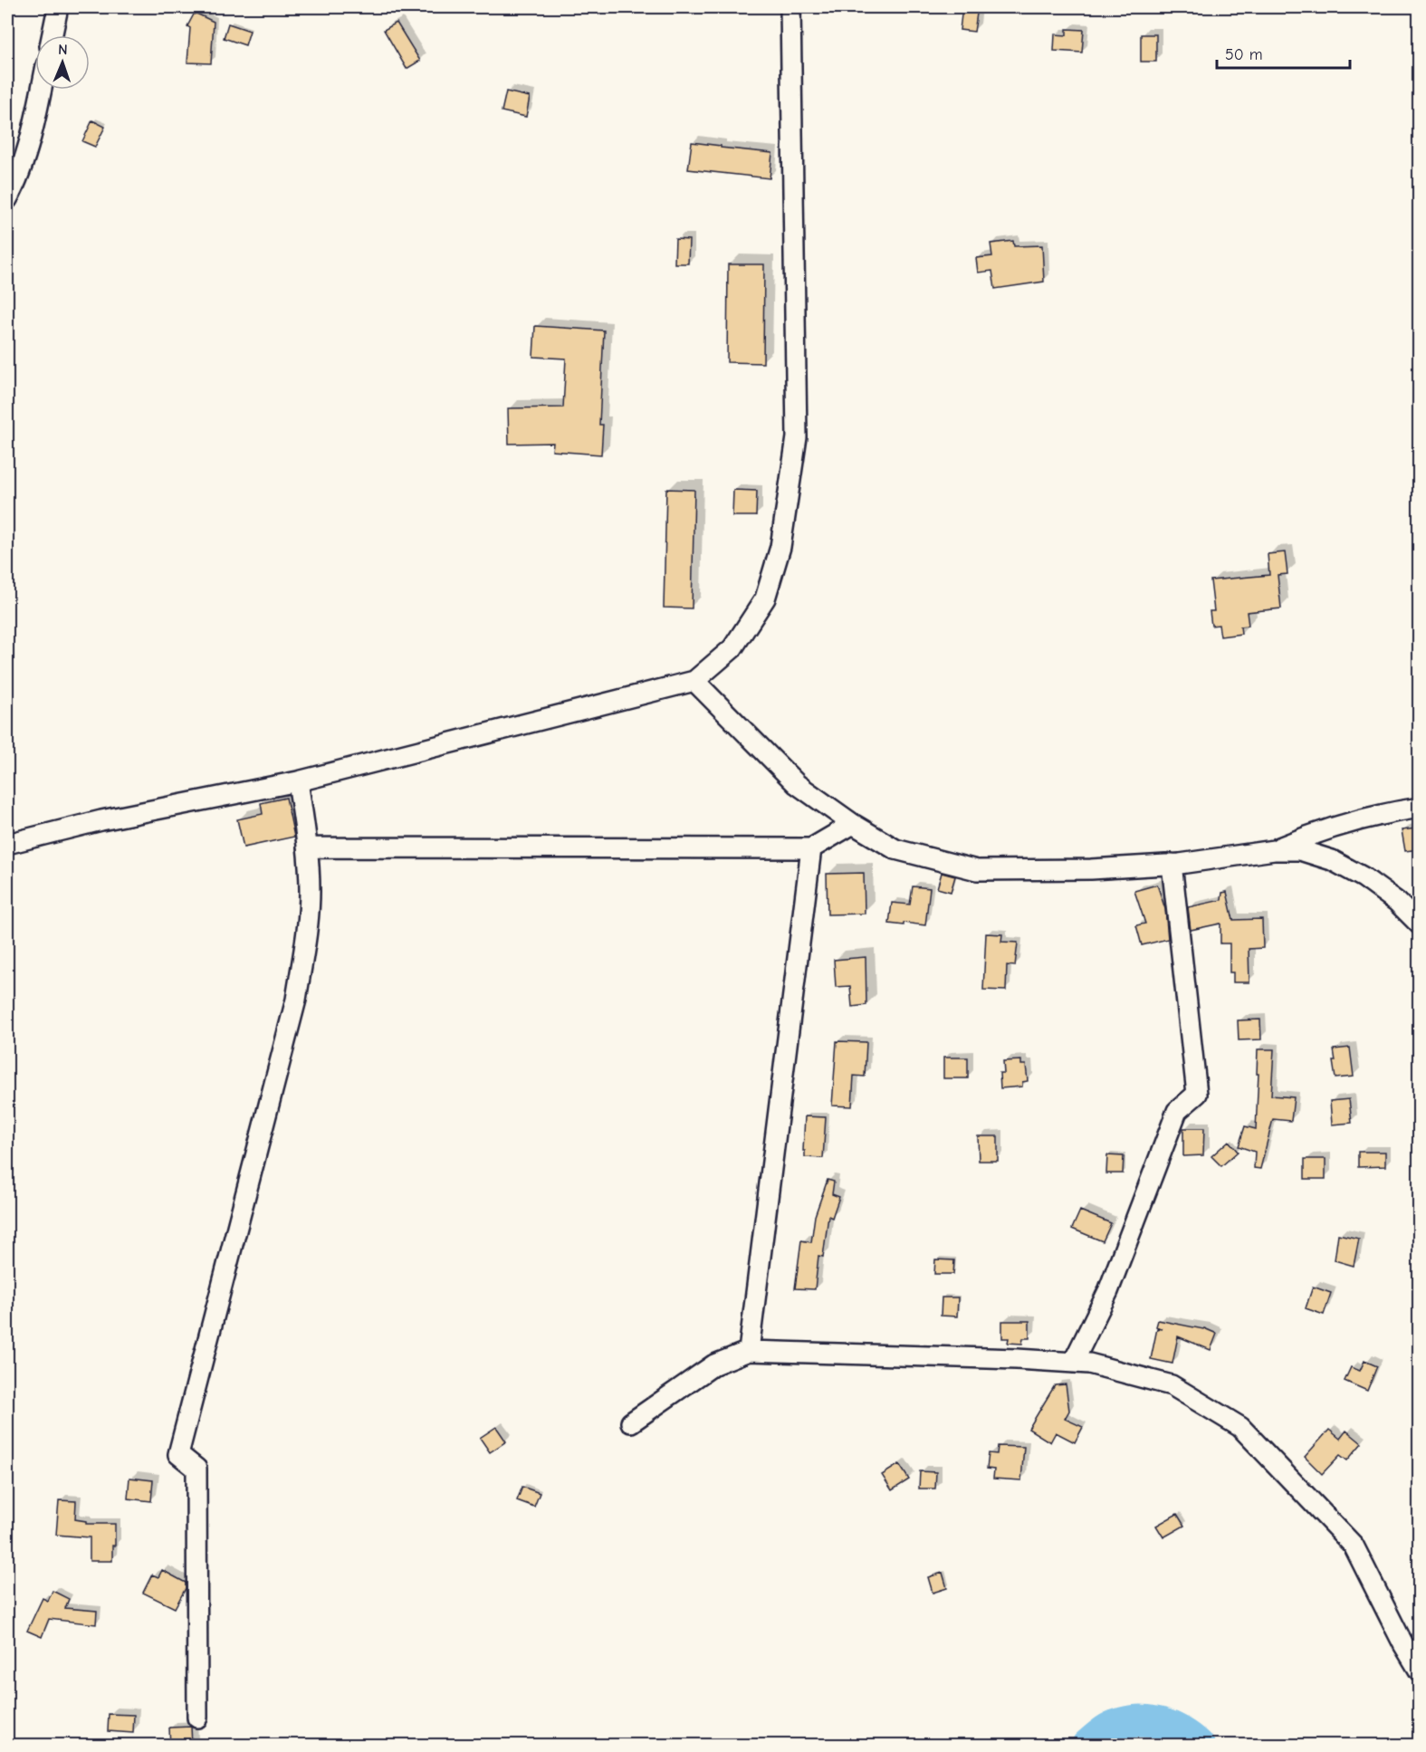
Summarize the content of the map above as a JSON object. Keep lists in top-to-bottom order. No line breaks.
{"scale_bar":"50 m","north":"top"}
